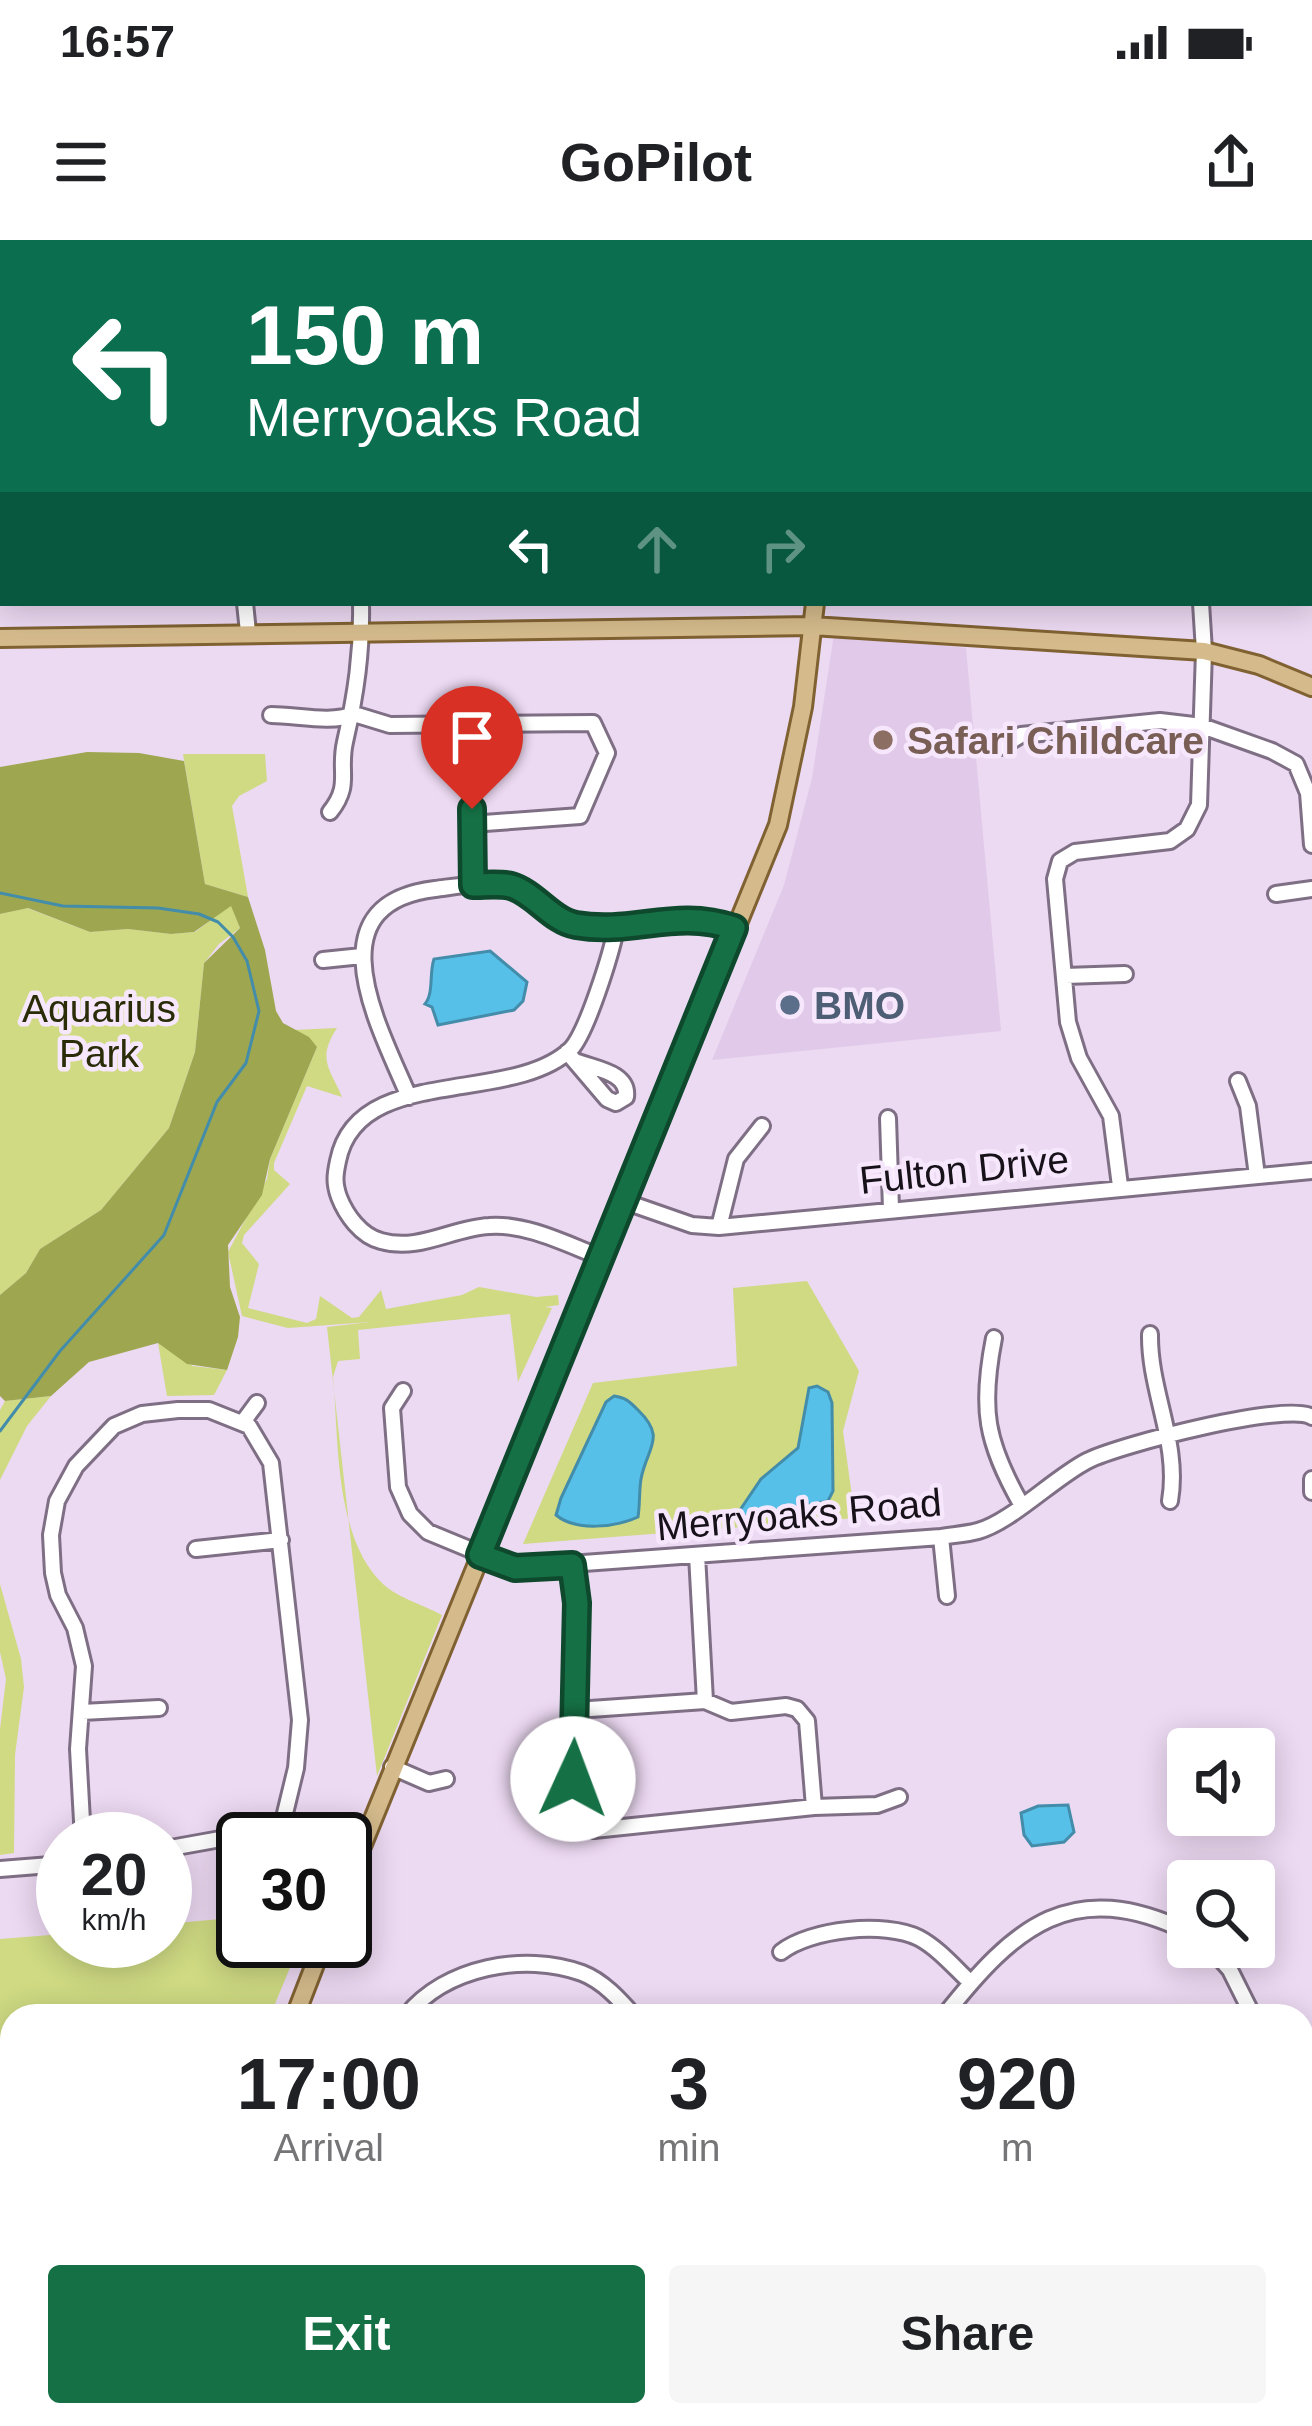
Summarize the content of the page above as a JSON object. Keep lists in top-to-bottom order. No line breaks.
{"streets":{"street":["Fulton Drive","Merryoaks Road"]},"parks":["Aquarius Park"],"places":["Safari Childcare","BMO"],"page":{"status":"16:57","header":"GoPilot","turn":["150 m","Merryoaks Road"],"speed":"20 km/h","limit":"30","eta":["17:00","Arrival","3","min","920","m"],"buttons":["Exit","Share"]}}
